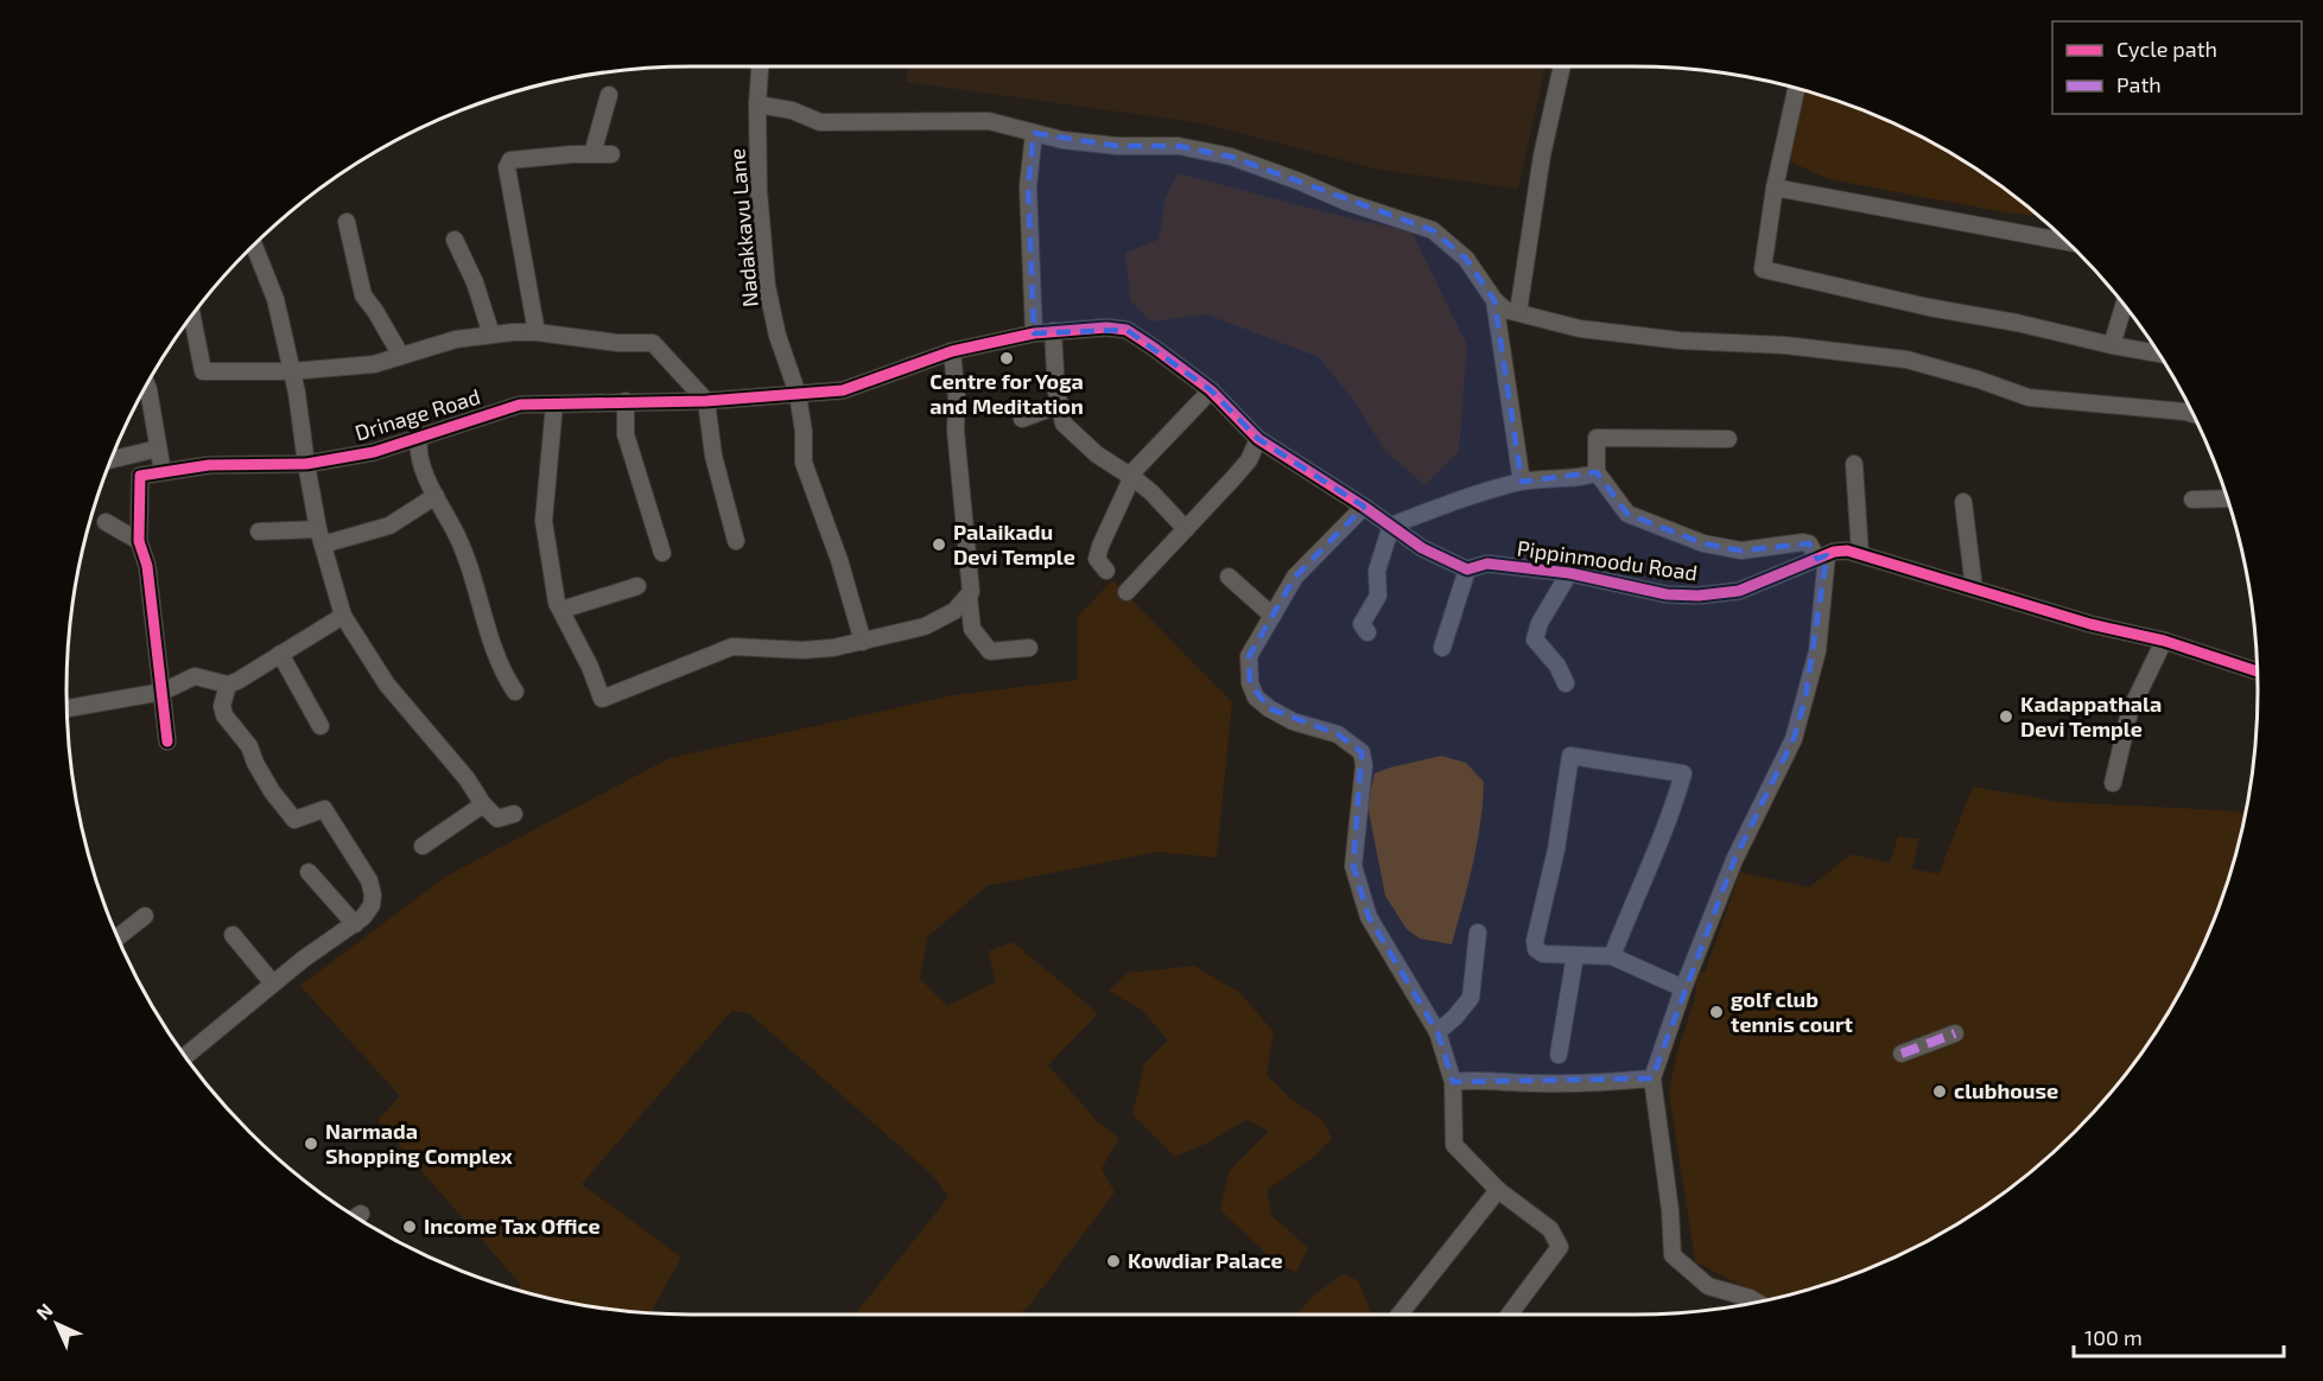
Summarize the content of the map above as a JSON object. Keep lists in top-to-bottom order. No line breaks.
{"streets":{"street":["Nadakkavu Lane","Drinage Road","Pippinmoodu Road"]},"crossings":[["Nadakkavu Lane","Drinage Road"]],"places":["Centre for Yoga and Meditation","Palaikadu Devi Temple","Kadappathala Devi Temple","golf club tennis court","clubhouse","Narmada Shopping Complex","Income Tax Office","Kowdiar Palace"],"legend":["Cycle path","Path"],"scale_bar":"100 m","north":"top left"}
